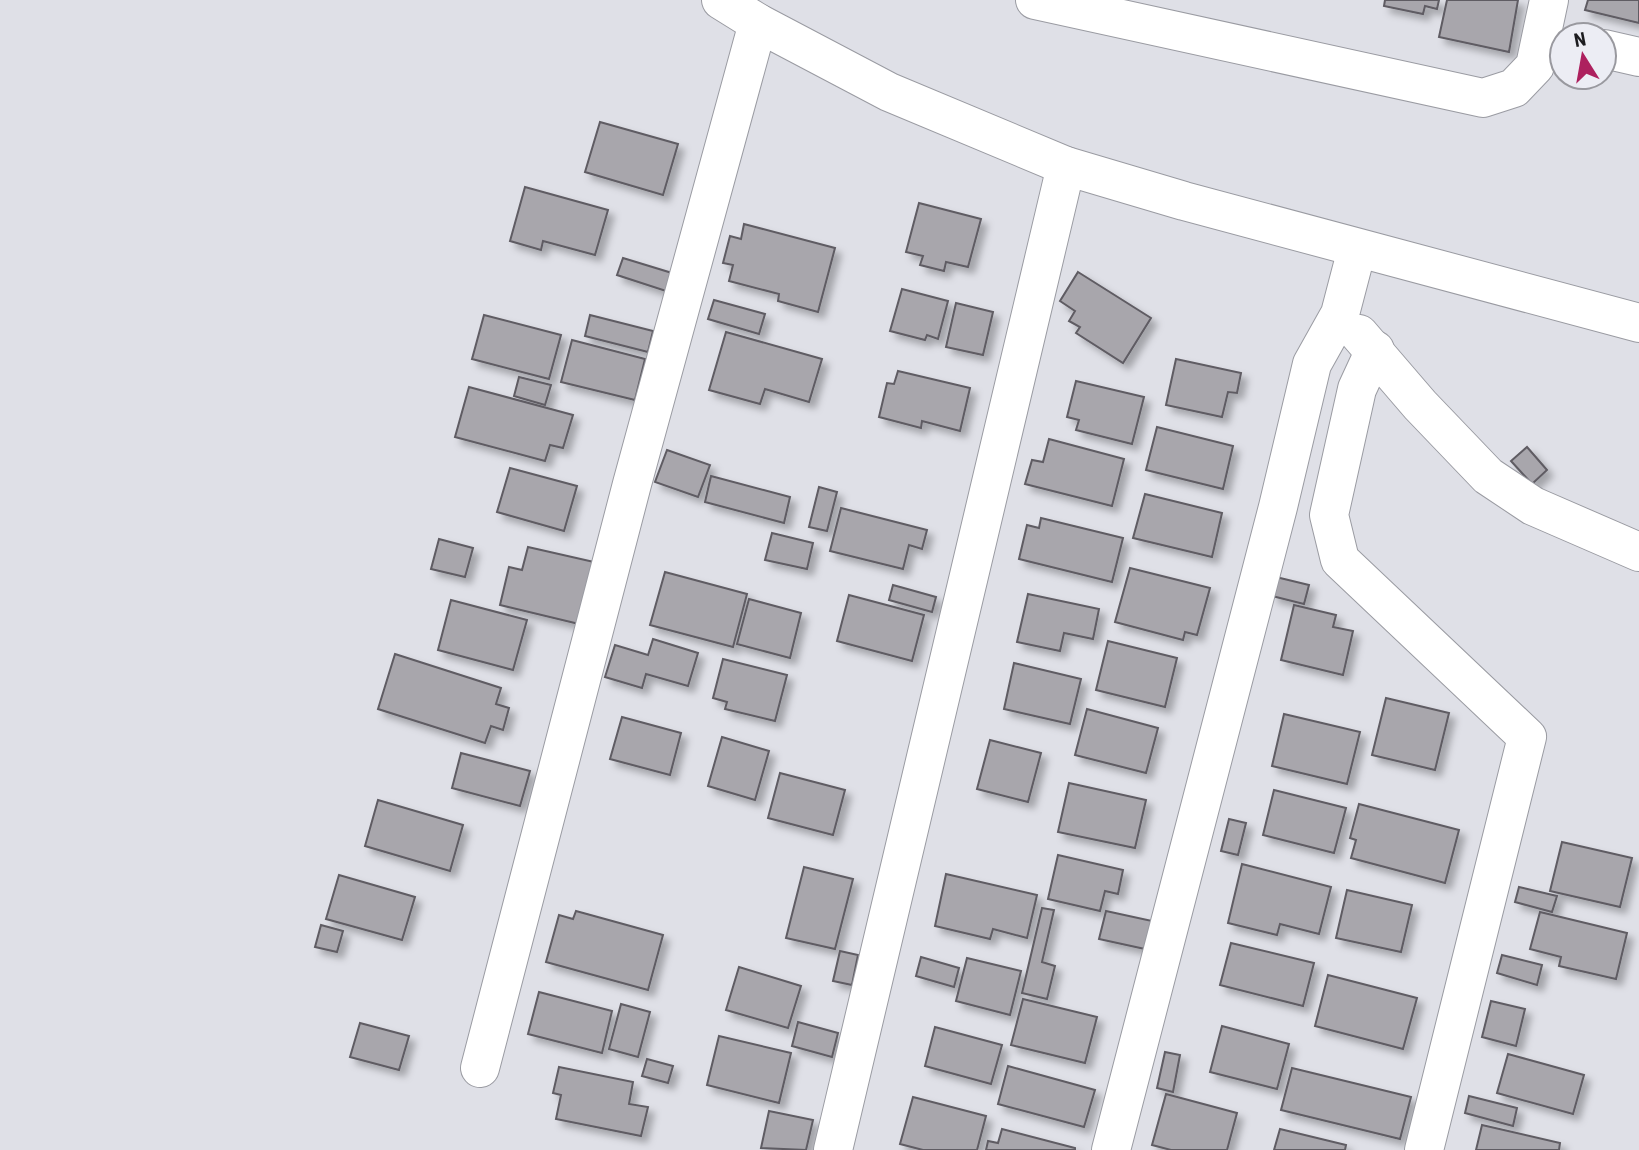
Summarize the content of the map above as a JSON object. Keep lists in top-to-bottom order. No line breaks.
{"north":"top"}
